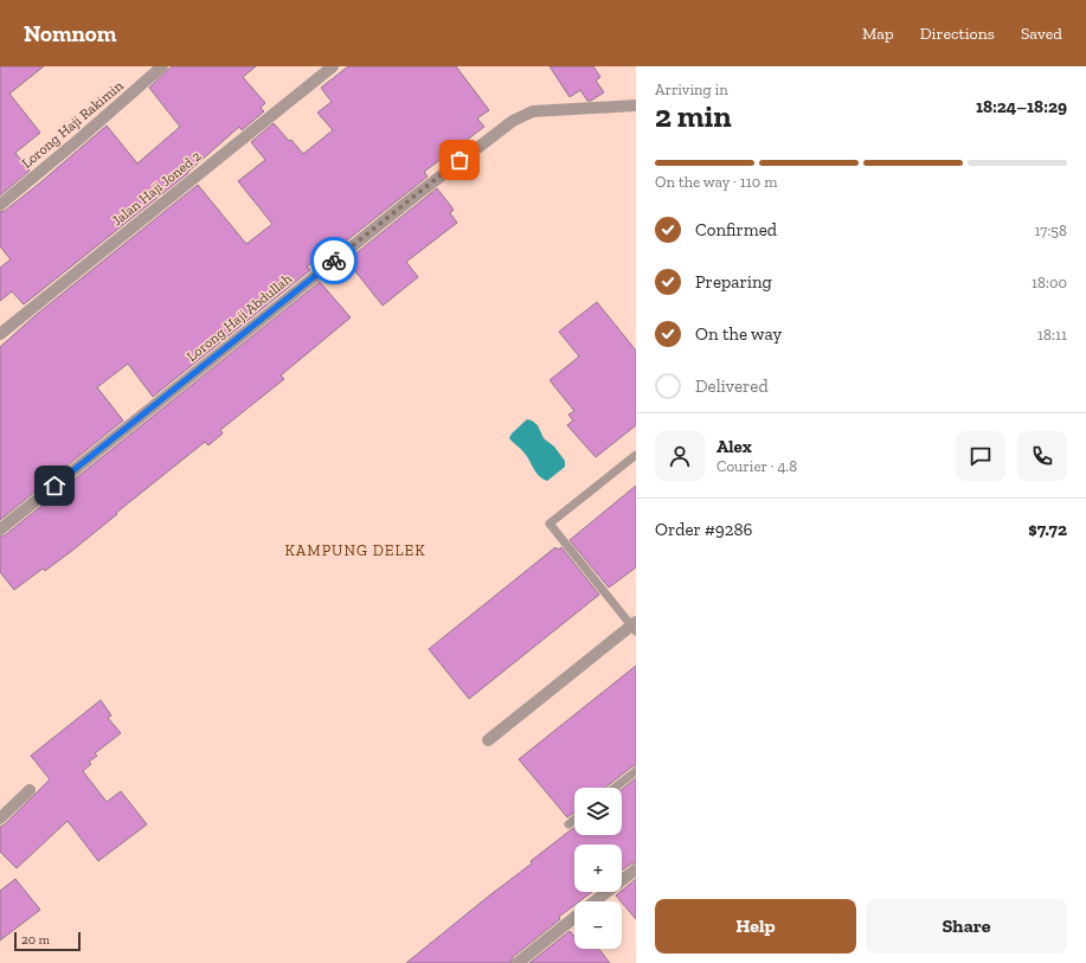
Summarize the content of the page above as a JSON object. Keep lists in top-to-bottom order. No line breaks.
{"streets":{"street":["Lorong Haji Rakimin","Jalan Haji Joned 2","Lorong Haji Abdullah"]},"districts":["KAMPUNG DELEK"],"scale_bar":"20 m","page":{"header":"Nomnom","nav":["Map","Directions","Saved"],"heading":["2 min","Arriving in","18:24–18:29"],"panel":["Alex","Courier · 4.8","Order #9286","$7.72"],"bar":"On the way · 110 m","list":[["Confirmed","17:58"],["Preparing","18:00"],["On the way","18:11"],"Delivered"],"map_buttons":["+","−"],"buttons":["Help","Share"],"scale":"20 m"}}
